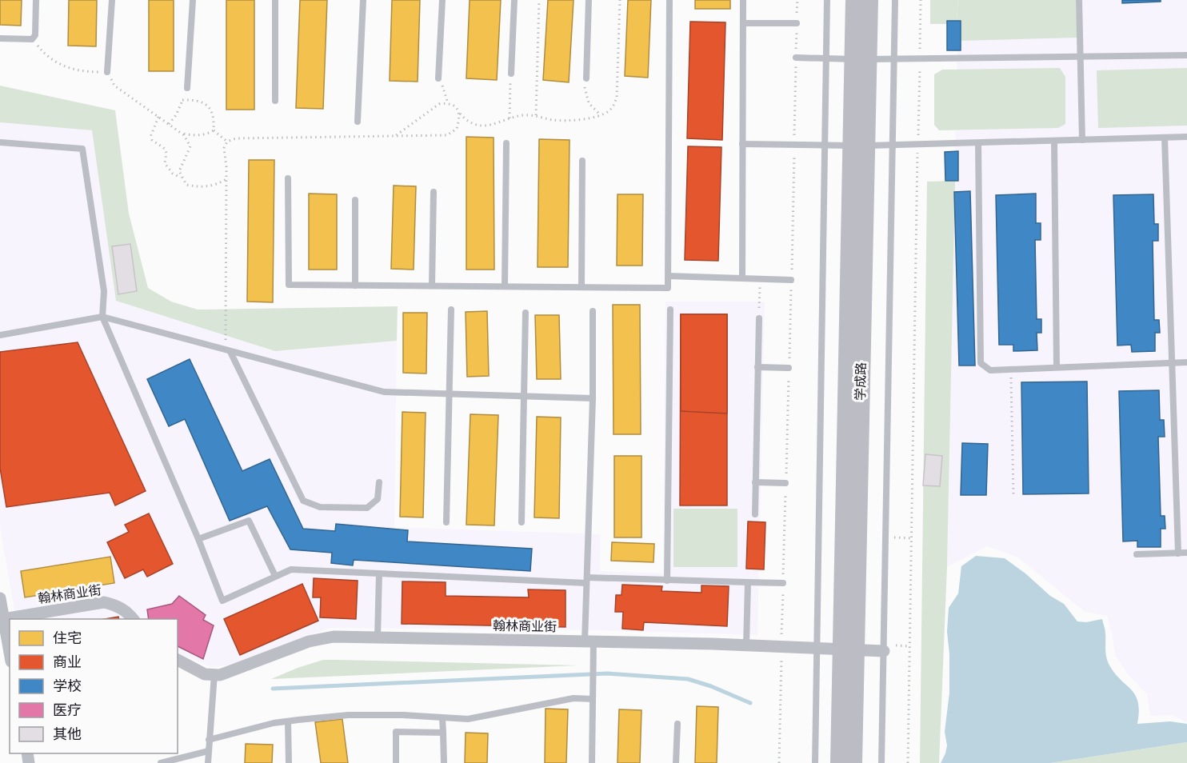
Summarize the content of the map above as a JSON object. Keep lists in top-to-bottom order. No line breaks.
{"streets":{"main road":["学成路"],"street":["翰林商业街"]},"crossings":[["学成路","翰林商业街"]],"legend":["住宅","商业","学校","医疗","其他"]}
